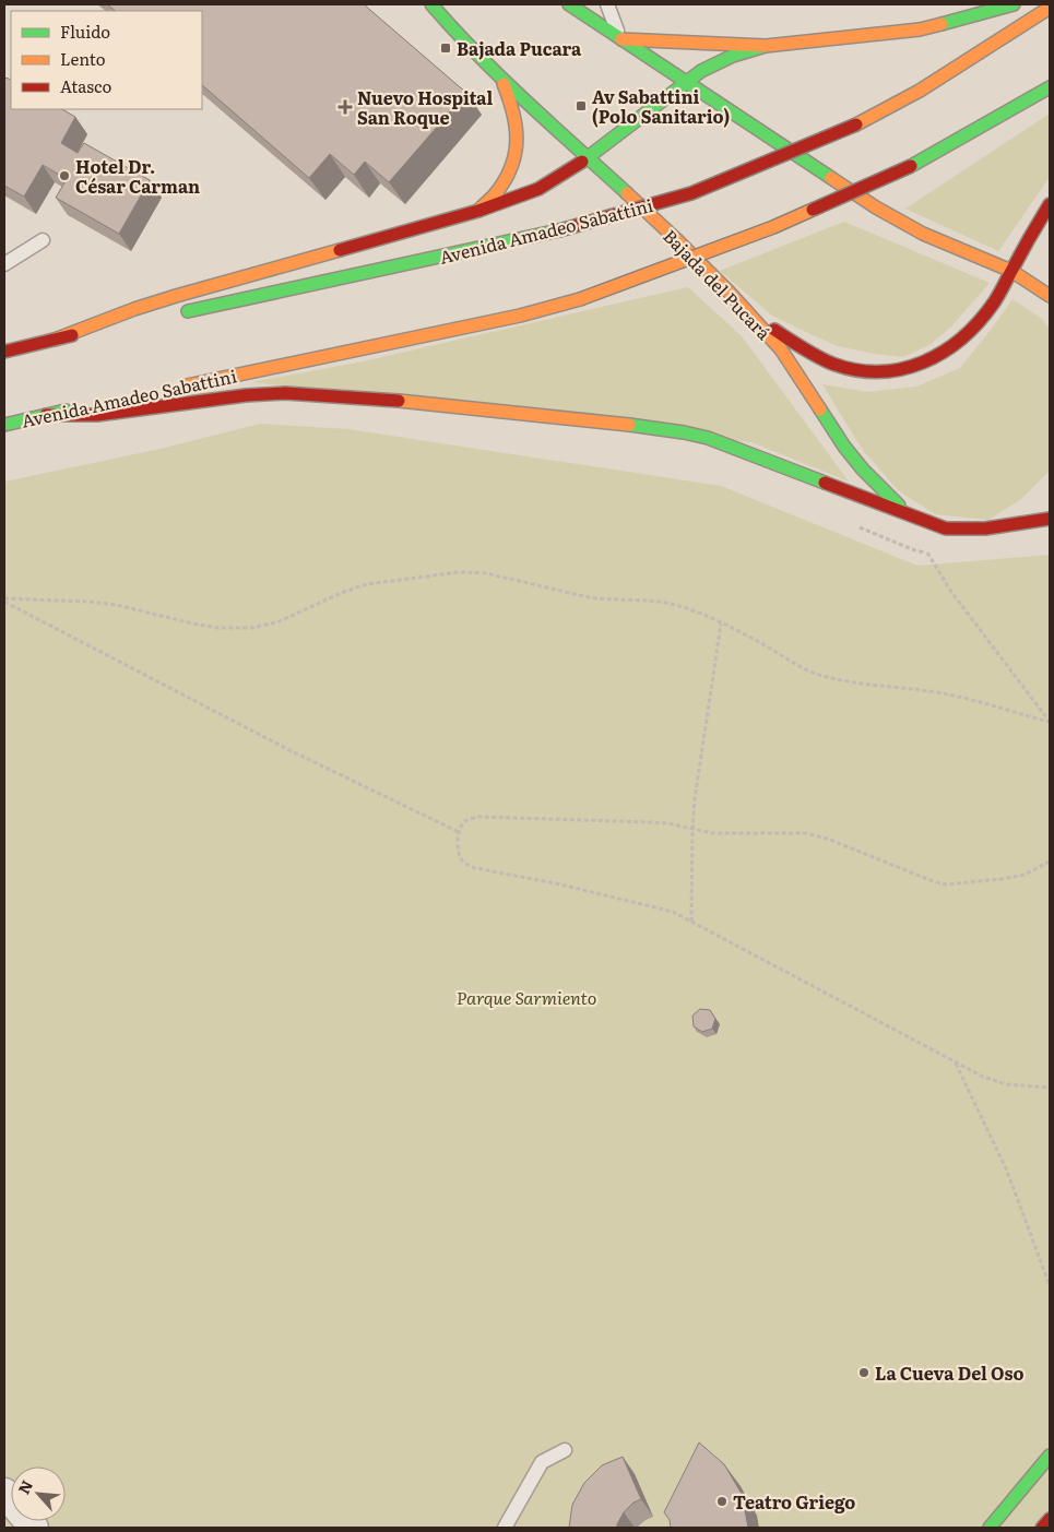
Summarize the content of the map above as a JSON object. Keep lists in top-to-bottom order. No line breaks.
{"streets":{"main road":["Avenida Amadeo Sabattini","Bajada del Pucará"]},"parks":["Parque Sarmiento"],"places":{"transit":["Bajada Pucara","Av Sabattini (Polo Sanitario)"],"health":["Nuevo Hospital San Roque"],"other":["Hotel Dr. César Carman","La Cueva Del Oso","Teatro Griego"]},"legend":["Fluido","Lento","Atasco"],"north":"top left"}
